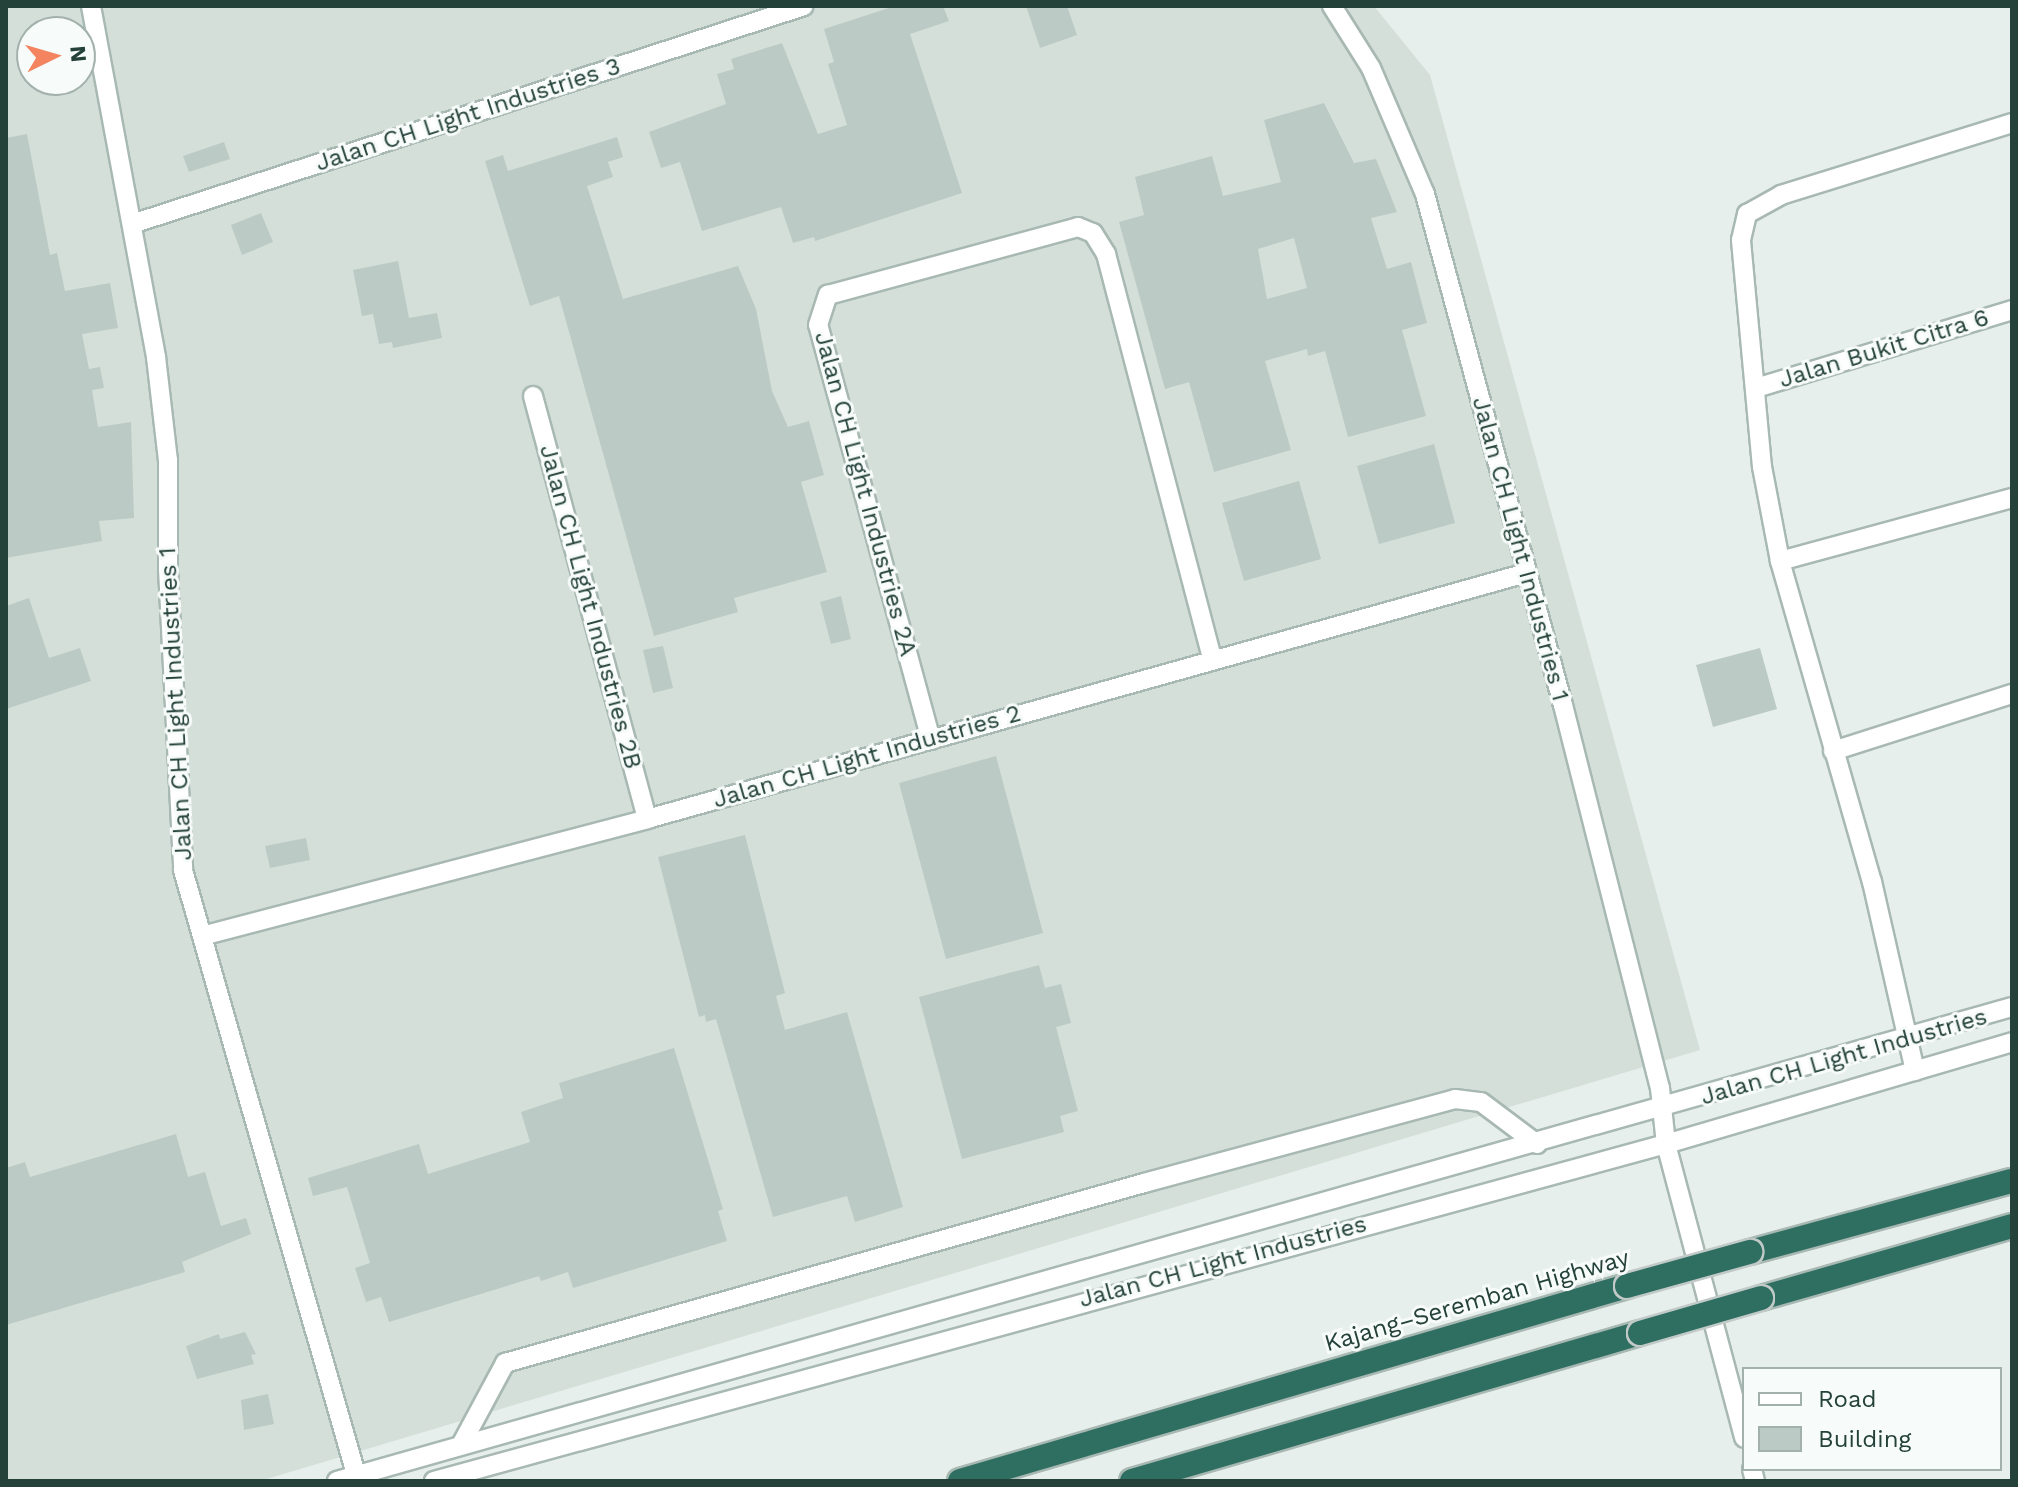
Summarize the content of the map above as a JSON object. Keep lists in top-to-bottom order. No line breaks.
{"streets":{"highway":["Kajang–Seremban Highway"],"street":["Jalan CH Light Industries 3","Jalan Bukit Citra 6","Jalan CH Light Industries 2A","Jalan CH Light Industries 1","Jalan CH Light Industries 2B","Jalan CH Light Industries 2","Jalan CH Light Industries"]},"crossings":[["Jalan CH Light Industries 3","Jalan CH Light Industries 1"],["Jalan CH Light Industries 2A","Jalan CH Light Industries 2"],["Jalan CH Light Industries 1","Jalan CH Light Industries 2"],["Jalan CH Light Industries 1","Jalan CH Light Industries"],["Jalan CH Light Industries 2B","Jalan CH Light Industries 2"]],"legend":["Road","Building"],"north":"right"}
